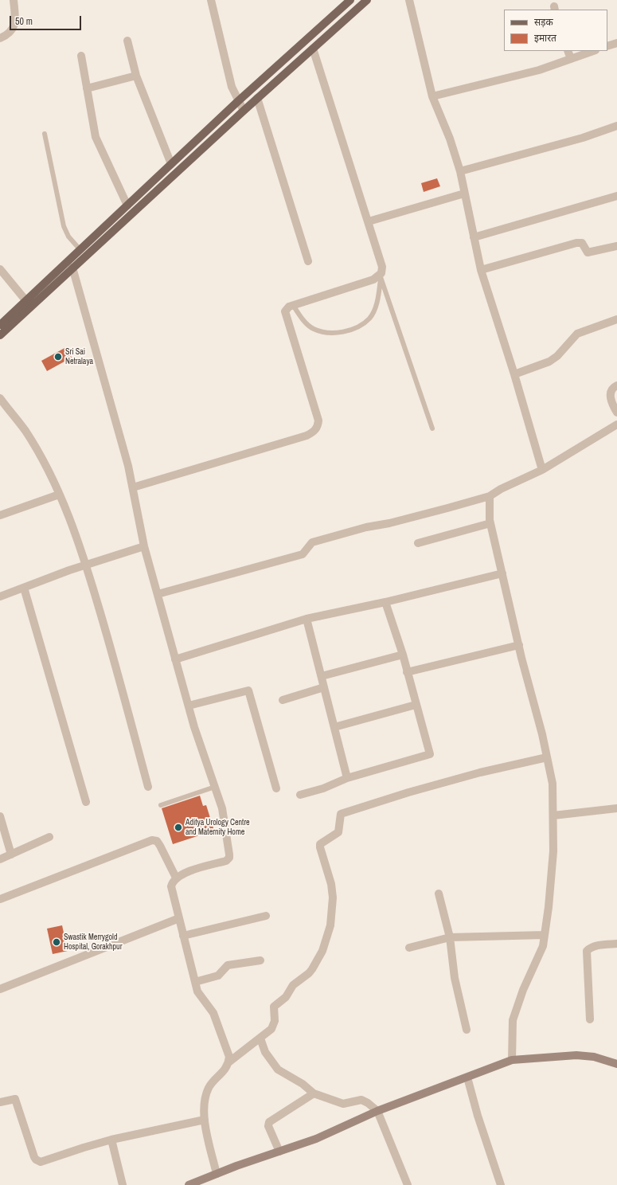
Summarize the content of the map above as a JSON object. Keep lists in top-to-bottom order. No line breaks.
{"places":["Sri Sai Netralaya","Aditya Urology Centre and Maternity Home","Swastik Merrygold Hospital, Gorakhpur"],"legend":["सड़क","इमारत"],"scale_bar":"50 m"}
